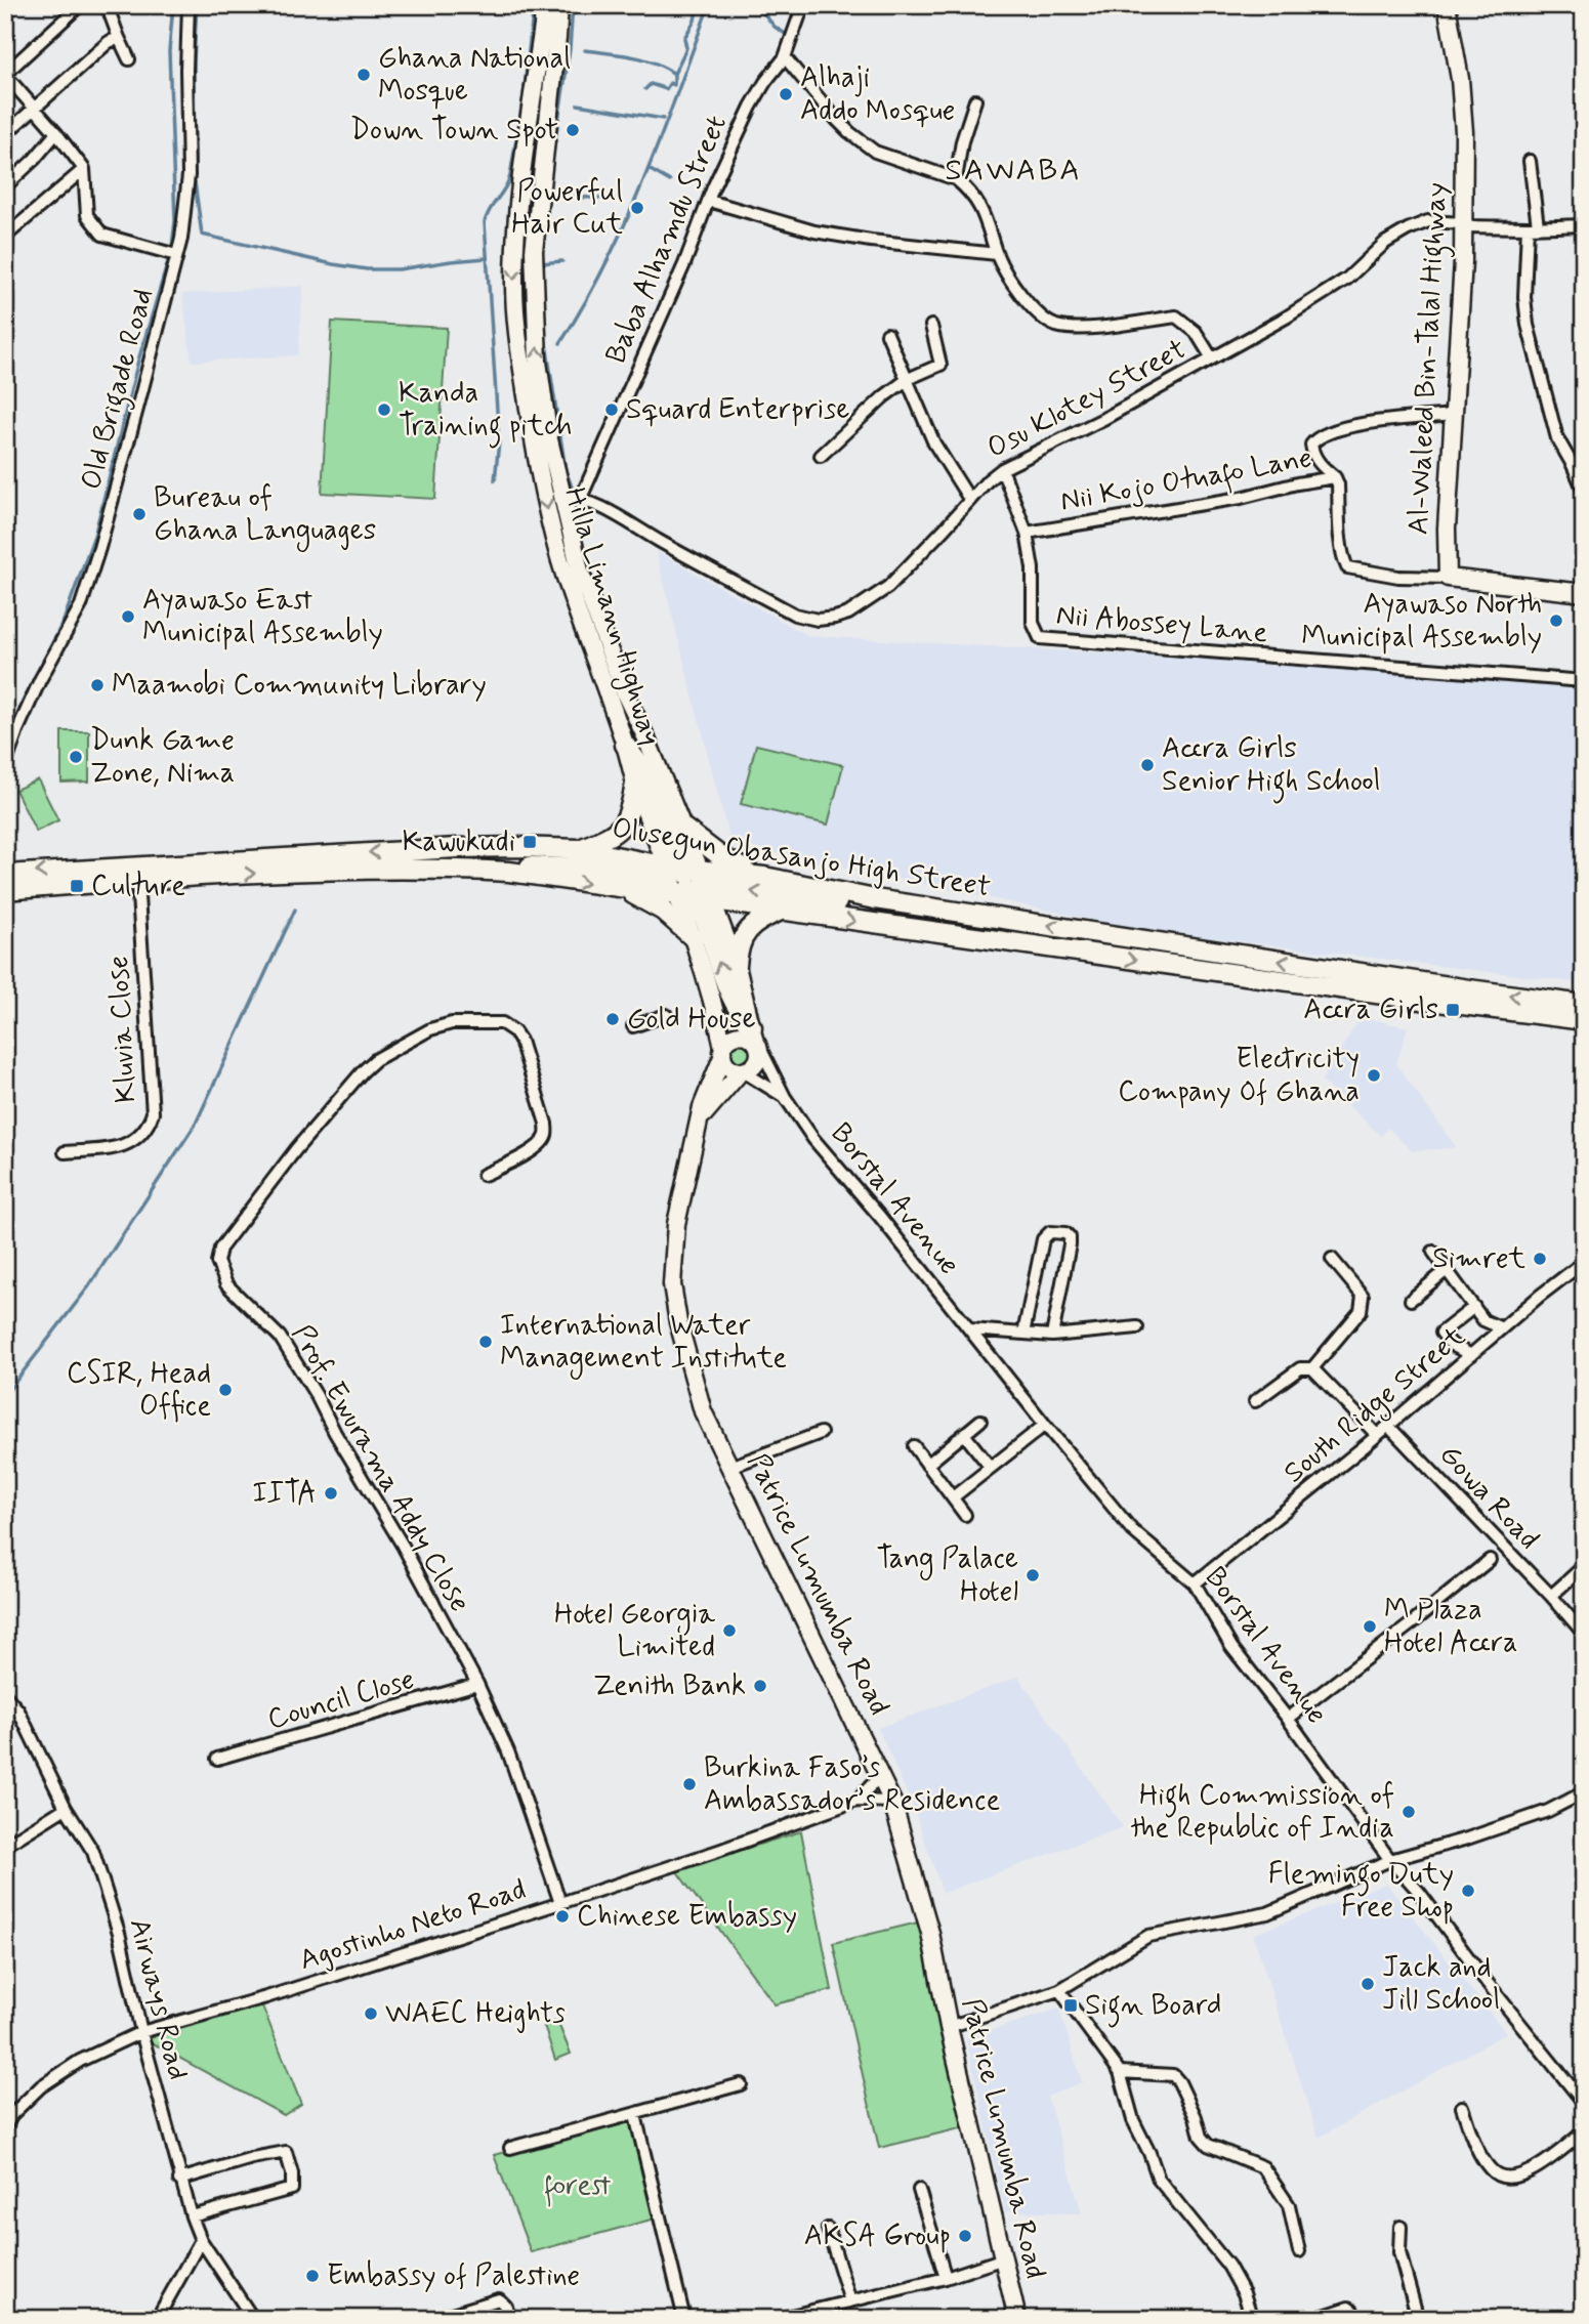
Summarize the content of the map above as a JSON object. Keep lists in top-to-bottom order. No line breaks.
{"streets":{"main road":["Olusegun Obasanjo High Street"],"street":["Baba Alhamdu Street","Al-Waleed Bin-Talal Highway","Old Brigade Road","Osu Klotey Street","Nii Kojo Otuafo Lane","Hilla Limann Highway","Nii Abossey Lane","Kluvia Close","Borstal Avenue","South Ridge Street","Prof. Ewurama Addy Close","Gowa Road","Patrice Lumumba Road","Council Close","Agostinho Neto Road","Airways Road"]},"crossings":[["Baba Alhamdu Street","Osu Klotey Street"],["Al-Waleed Bin-Talal Highway","Osu Klotey Street"],["Al-Waleed Bin-Talal Highway","Nii Kojo Otuafo Lane"],["Osu Klotey Street","Hilla Limann Highway"],["Osu Klotey Street","Nii Abossey Lane"],["Nii Kojo Otuafo Lane","Nii Abossey Lane"],["Hilla Limann Highway","Olusegun Obasanjo High Street"],["Olusegun Obasanjo High Street","Kluvia Close"],["Borstal Avenue","South Ridge Street"],["Borstal Avenue","Patrice Lumumba Road"],["South Ridge Street","Gowa Road"],["Prof. Ewurama Addy Close","Council Close"],["Prof. Ewurama Addy Close","Agostinho Neto Road"],["Patrice Lumumba Road","Agostinho Neto Road"],["Agostinho Neto Road","Airways Road"]],"districts":["SAWABA"],"parks":["forest"],"places":{"other":["Ghana National Mosque","Alhaji Addo Mosque","Down Town Spot","Powerful Hair Cut","Kanda Training pitch","Squard Enterprise","Bureau of Ghana Languages","Ayawaso East Municipal Assembly","Ayawaso North Municipal Assembly","Maamobi Community Library","Dunk Game Zone, Nima","Accra Girls Senior High School","Gold House","Electricity Company Of Ghana","Simret","International Water Management Institute","CSIR, Head Office","IITA","Tang Palace Hotel","M Plaza Hotel Accra","Hotel Georgia Limited","Zenith Bank","Burkina Faso’s Ambassador’s Residence","High Commission of the Republic of India","Flemingo Duty Free Shop","Chinese Embassy","Jack and Jill School","WAEC Heights","AKSA Group","Embassy of Palestine"],"transit":["Kawukudi","Culture","Accra Girls","Sign Board"]}}
